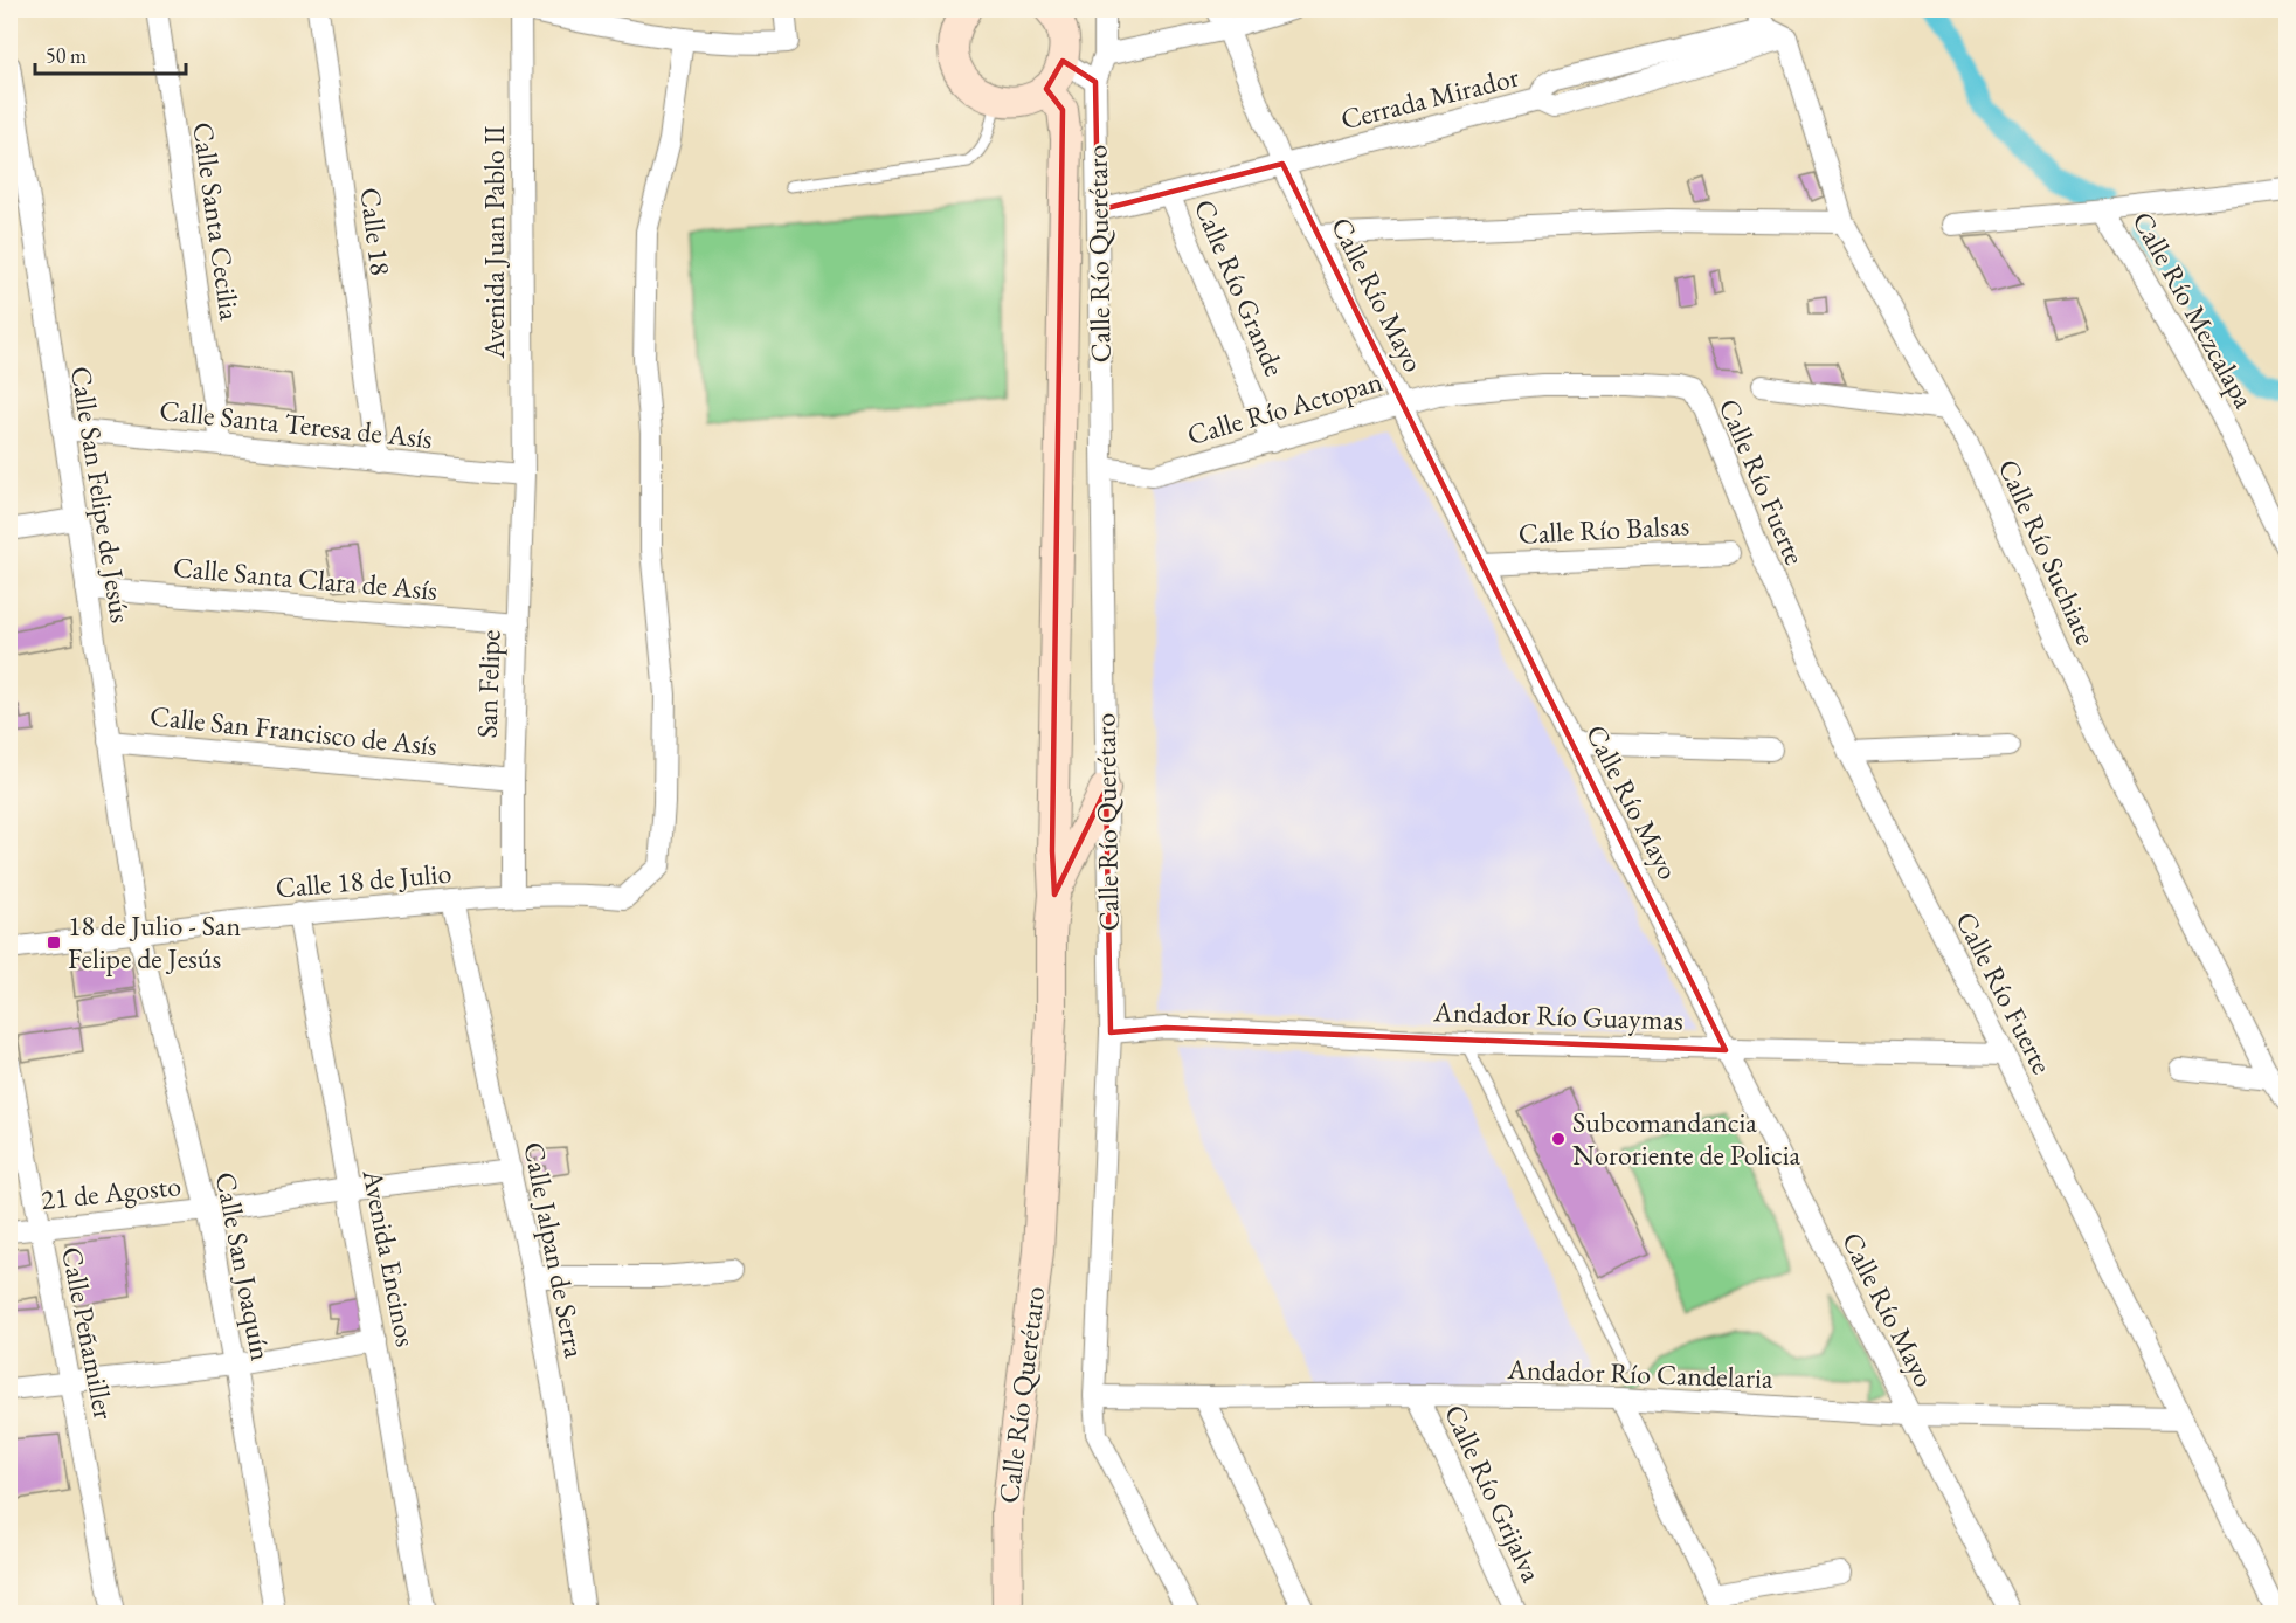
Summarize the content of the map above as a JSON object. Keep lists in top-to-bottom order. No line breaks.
{"streets":{"main road":["Calle Río Querétaro"],"street":["Cerrada Mirador","Calle Santa Cecilia","Calle 18","Avenida Juan Pablo II","Calle Río Grande","Calle Río Mayo","Calle Río Mezcalapa","Calle Río Actopan","Calle Santa Teresa de Asís","Calle Río Fuerte","Calle San Felipe de Jesús","Calle Río Balsas","Calle Río Suchiate","Calle Santa Clara de Asís","San Felipe","Calle San Francisco de Asís","Calle 18 de Julio","Andador Río Guaymas","21 de Agosto","Calle Jalpan de Serra","Avenida Encinos","Calle San Joaquín","Calle Peñamiller","Andador Río Candelaria","Calle Río Grijalva"]},"crossings":[["Cerrada Mirador","Calle Río Querétaro"],["Cerrada Mirador","Calle Río Grande"],["Cerrada Mirador","Calle Río Mayo"],["Calle Santa Cecilia","Calle Santa Teresa de Asís"],["Calle 18","Calle Santa Teresa de Asís"],["Avenida Juan Pablo II","Calle Santa Teresa de Asís"],["Avenida Juan Pablo II","San Felipe"],["Calle Río Querétaro","Calle Río Actopan"],["Calle Río Querétaro","Andador Río Guaymas"],["Calle Río Querétaro","Andador Río Candelaria"],["Calle Río Grande","Calle Río Actopan"],["Calle Río Mayo","Calle Río Actopan"],["Calle Río Mayo","Calle Río Balsas"],["Calle Río Mayo","Andador Río Guaymas"],["Calle Río Mayo","Andador Río Candelaria"],["Calle Río Actopan","Calle Río Fuerte"],["Calle Santa Teresa de Asís","Calle San Felipe de Jesús"],["Calle Santa Teresa de Asís","San Felipe"],["Calle Río Fuerte","Andador Río Guaymas"],["Calle Río Fuerte","Andador Río Candelaria"],["Calle San Felipe de Jesús","Calle Santa Clara de Asís"],["Calle San Felipe de Jesús","Calle San Francisco de Asís"],["Calle San Felipe de Jesús","Calle 18 de Julio"],["Calle San Felipe de Jesús","Calle San Joaquín"],["Calle Santa Clara de Asís","San Felipe"],["San Felipe","Calle San Francisco de Asís"],["San Felipe","Calle 18 de Julio"],["Calle 18 de Julio","Calle Jalpan de Serra"],["Calle 18 de Julio","Avenida Encinos"],["Calle 18 de Julio","Calle San Joaquín"],["21 de Agosto","Calle Jalpan de Serra"],["21 de Agosto","Avenida Encinos"],["21 de Agosto","Calle San Joaquín"],["21 de Agosto","Calle Peñamiller"],["Andador Río Candelaria","Calle Río Grijalva"]],"places":{"transit":["18 de Julio - San Felipe de Jesús"],"other":["Subcomandancia Nororiente de Policia"]},"scale_bar":"50 m"}
